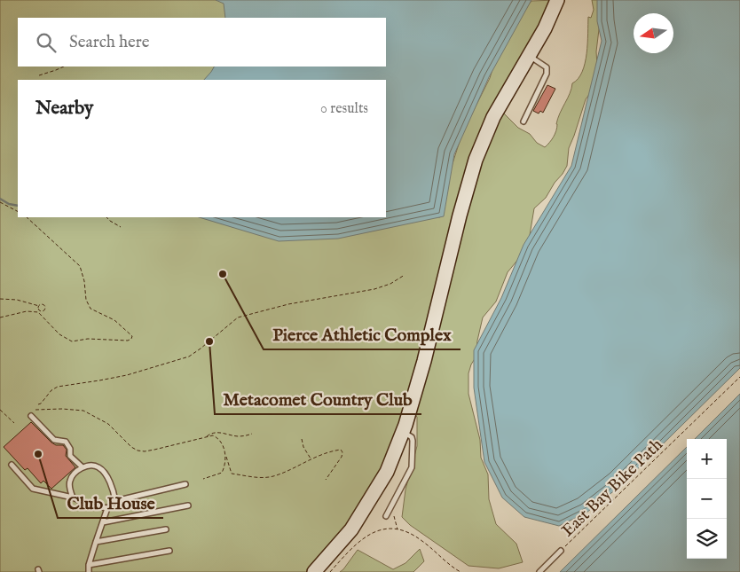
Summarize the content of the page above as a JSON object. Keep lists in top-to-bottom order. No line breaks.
{"streets":{"path":["East Bay Bike Path"]},"places":["Pierce Athletic Complex","Metacomet Country Club","Club House"],"north":"left","page":{"search":"Search here","heading":["Nearby","0 results"],"map_buttons":["+","−"]}}
